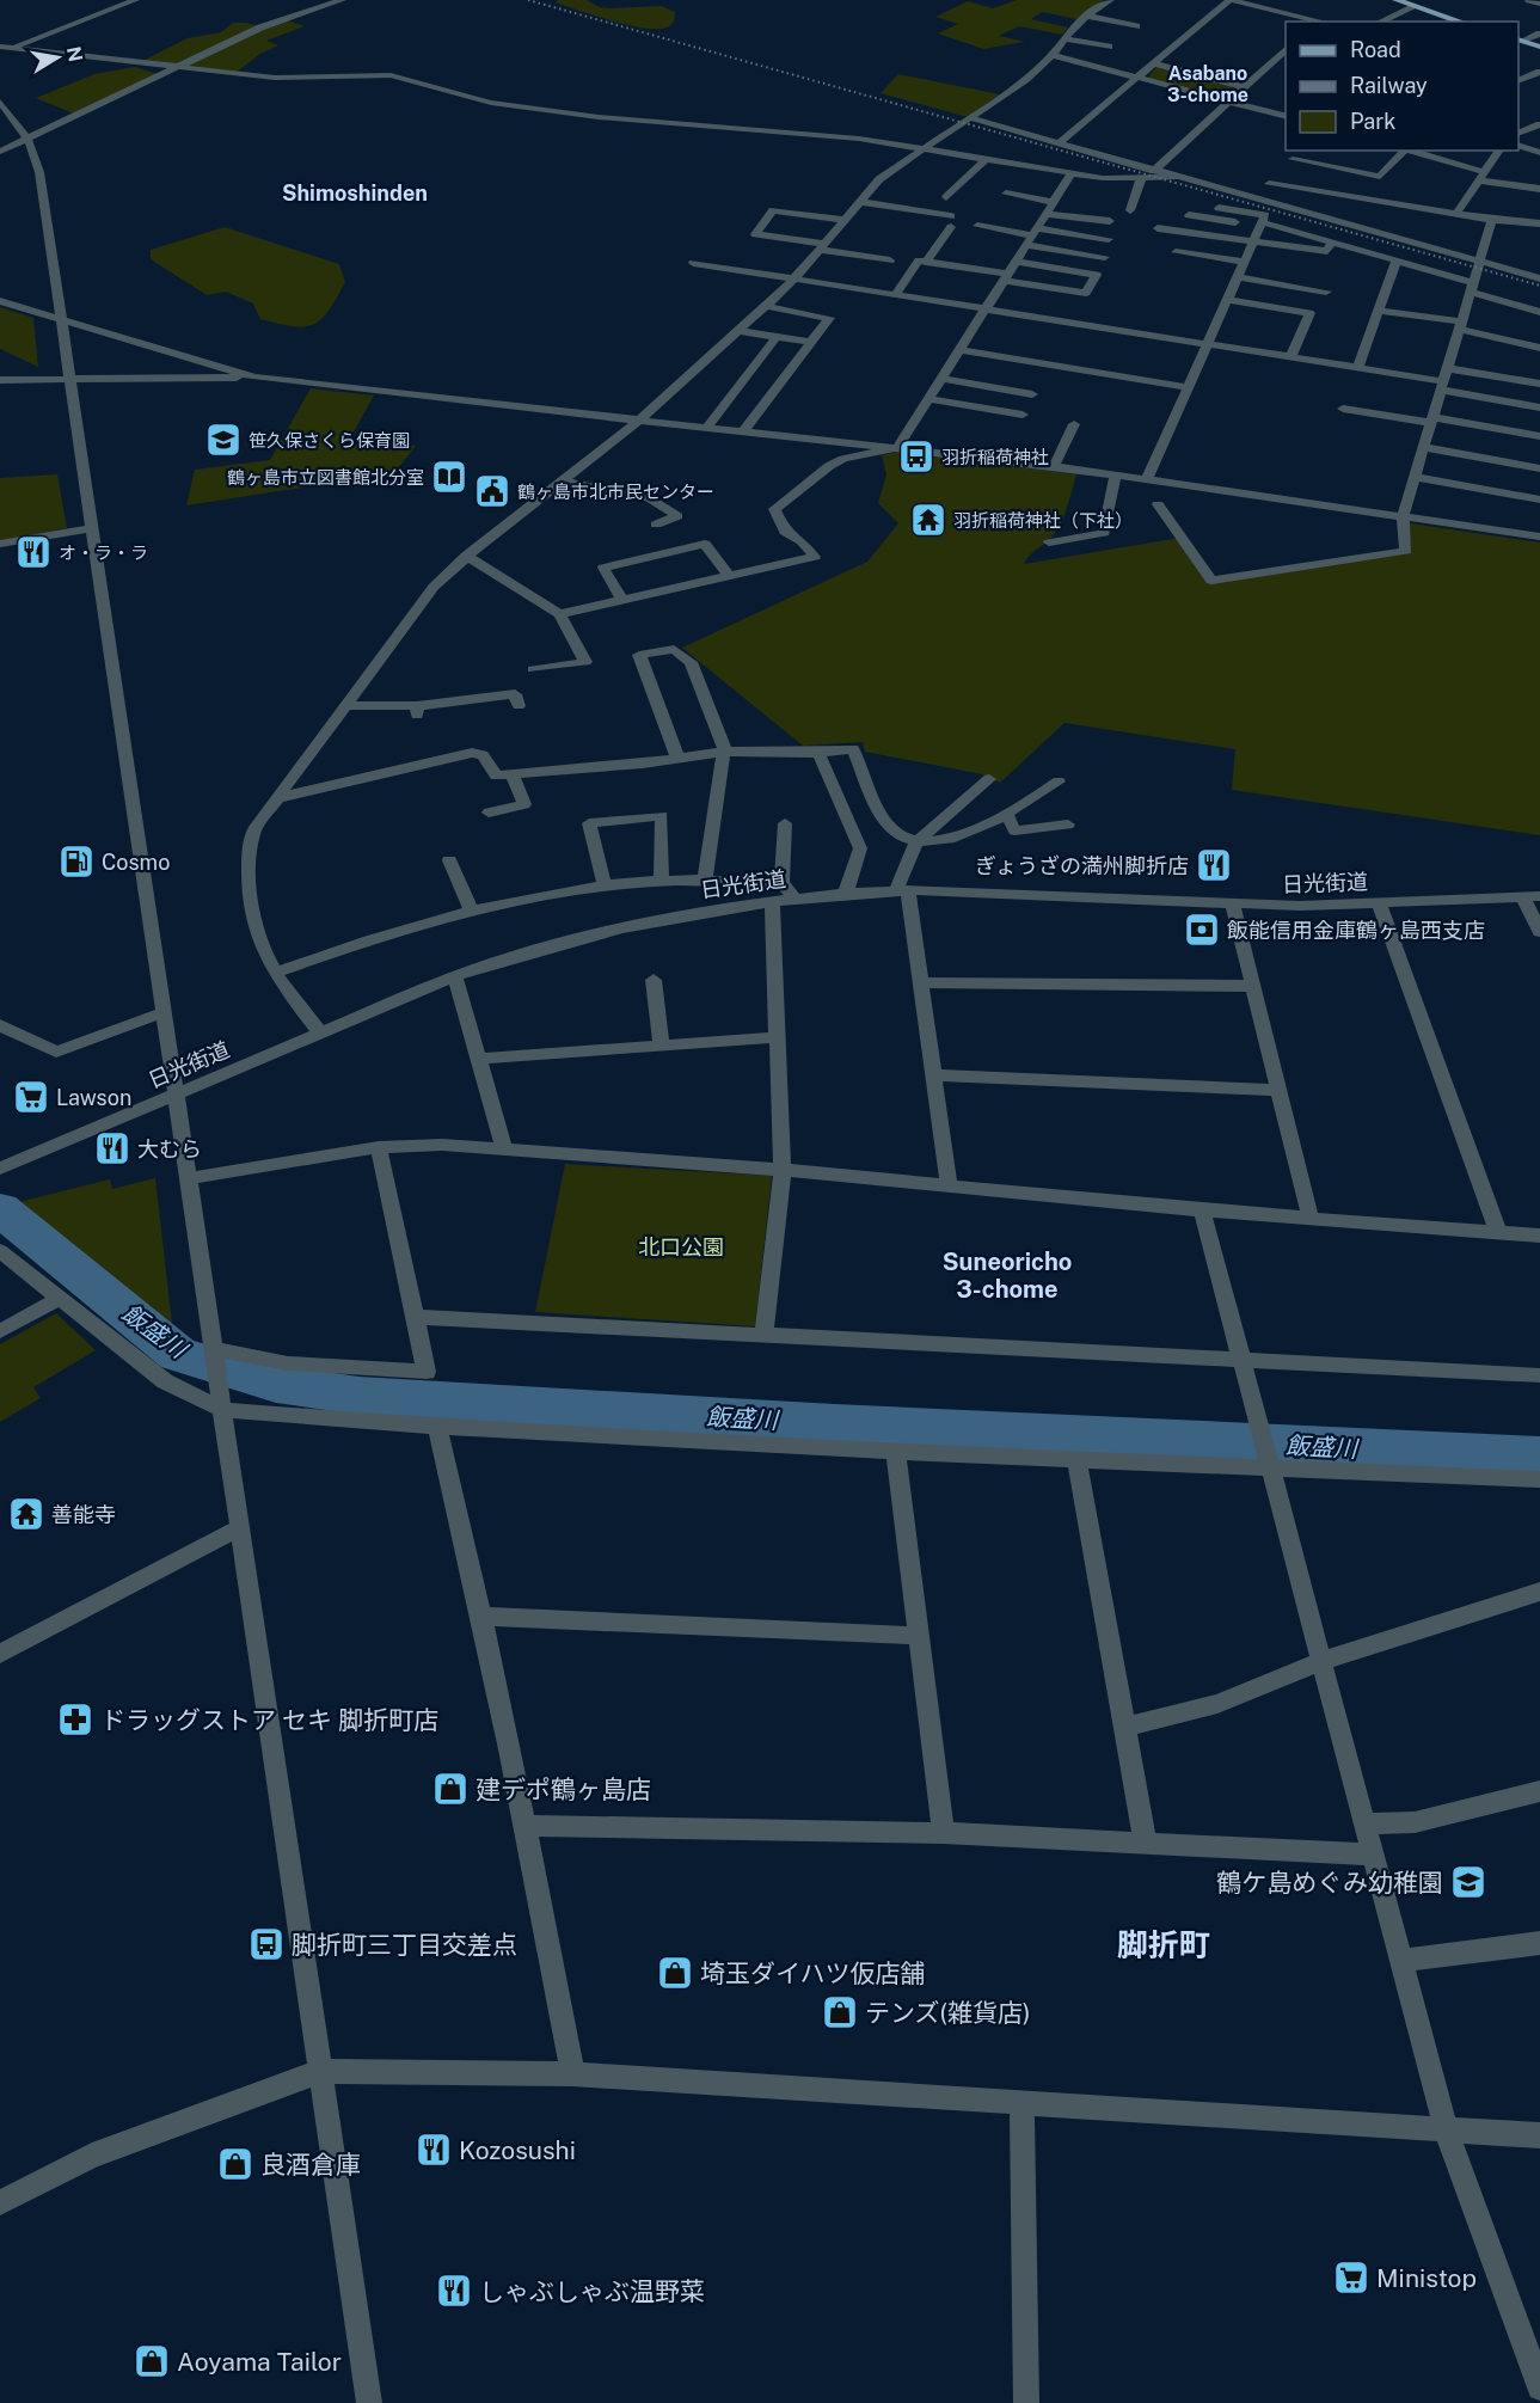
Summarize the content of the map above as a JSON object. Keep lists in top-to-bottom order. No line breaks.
{"streets":{"street":["日光街道"]},"districts":["Asabano 3-chome","Shimoshinden","Suneoricho 3-chome","脚折町"],"water":["飯盛川"],"parks":["北口公園"],"places":{"school or university":["笹久保さくら保育園","鶴ケ島めぐみ幼稚園"],"bus stop":["羽折稲荷神社","脚折町三丁目交差点"],"library":["鶴ヶ島市立図書館北分室"],"public building":["鶴ヶ島市北市民センター"],"temple":["羽折稲荷神社（下社）","善能寺"],"restaurant":["オ・ラ・ラ","ぎょうざの満州脚折店","大むら","Kozosushi","しゃぶしゃぶ温野菜"],"fuel station":["Cosmo"],"bank":["飯能信用金庫鶴ヶ島西支店"],"supermarket":["Lawson","Ministop"],"pharmacy":["ドラッグストア セキ 脚折町店"],"shop":["建デポ鶴ヶ島店","埼玉ダイハツ仮店舗","テンズ(雑貨店)","良酒倉庫","Aoyama Tailor"]},"legend":["Road","Railway","Park"],"north":"right"}
